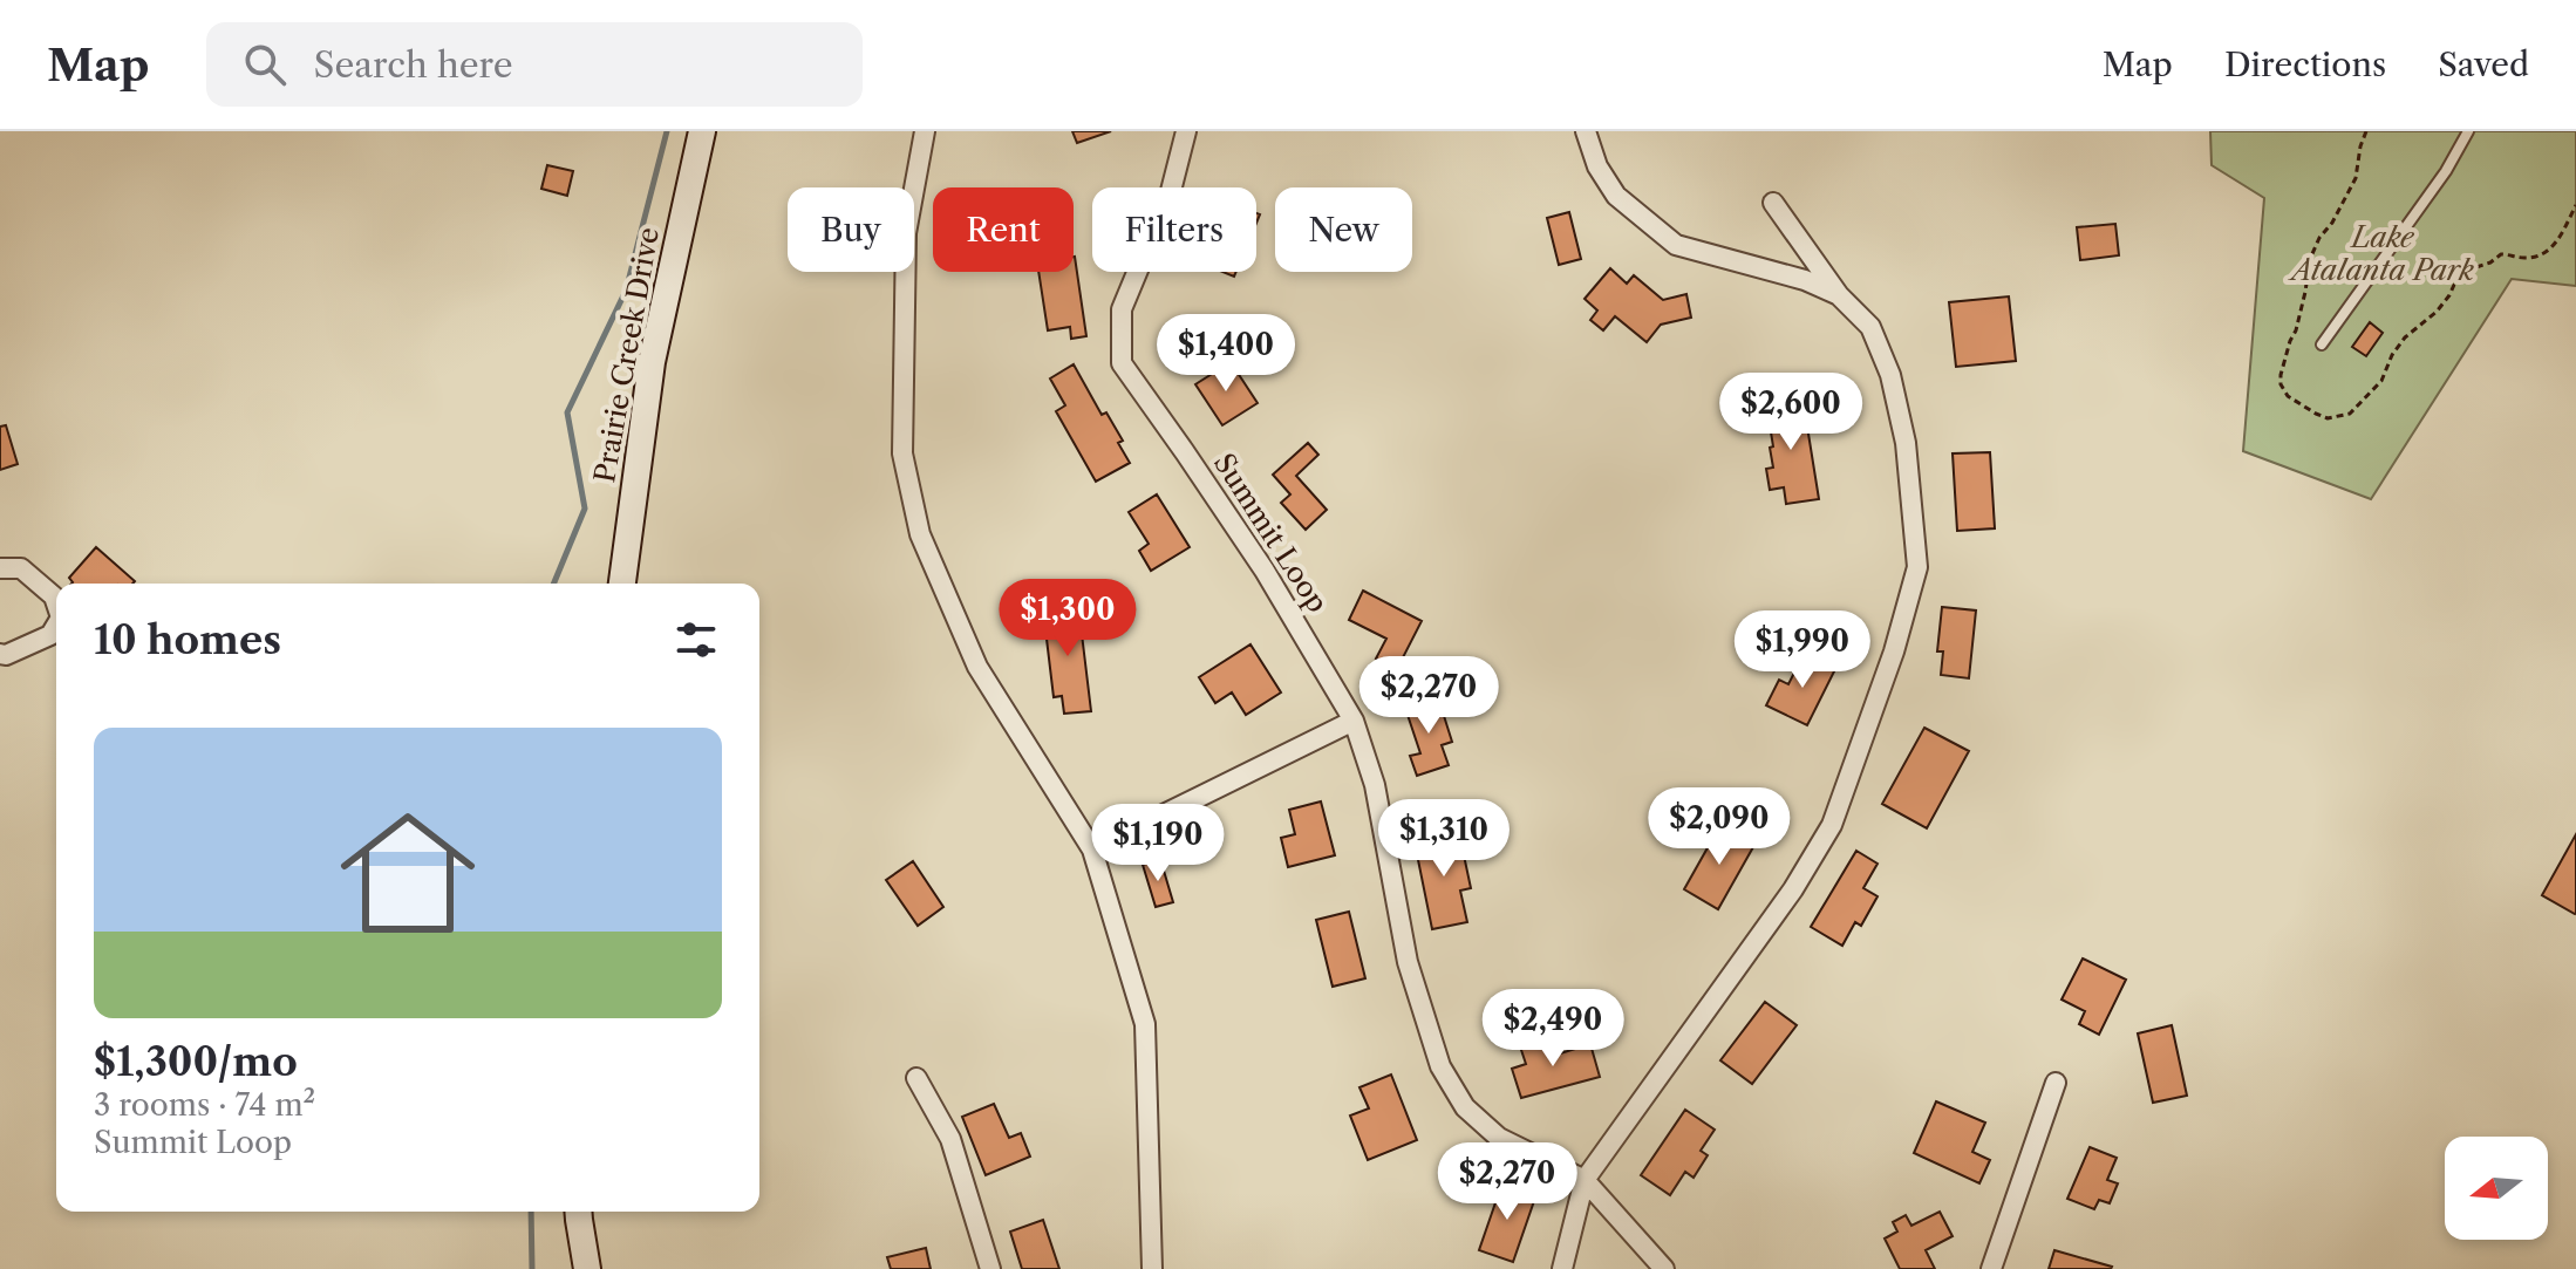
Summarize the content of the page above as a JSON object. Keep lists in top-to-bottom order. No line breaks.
{"streets":{"main road":["Prairie Creek Drive"],"street":["Summit Loop"]},"parks":["Lake Atalanta Park"],"north":"left","page":{"header":"Map","search":"Search here","nav":["Map","Directions","Saved"],"chip":["Buy","Rent","Filters","New"],"price":["$1,400","$2,600","$1,300","$1,990","$2,270","$2,090","$1,310","$1,190","$2,490","$2,270"],"heading":"10 homes","list":[{"name":"$1,300/mo","note":"3 rooms · 74 m² · Summit Loop"}]}}
